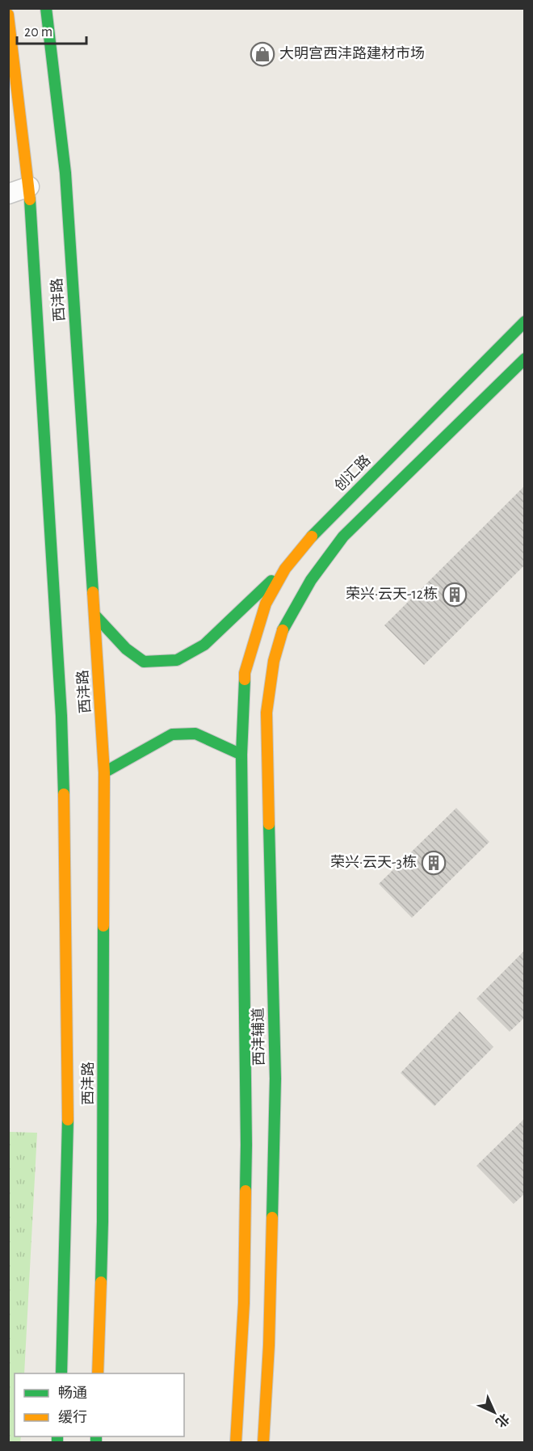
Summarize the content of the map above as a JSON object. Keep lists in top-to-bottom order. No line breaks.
{"streets":{"main road":["西沣路","创汇路","西沣辅道"]},"crossings":[["创汇路","西沣辅道"]],"places":{"shop":["大明宫西沣路建材市场"],"building":["荣兴·云天-12栋","荣兴·云天-3栋"]},"legend":["畅通","缓行"],"scale_bar":"20 m","north":"bottom right"}
